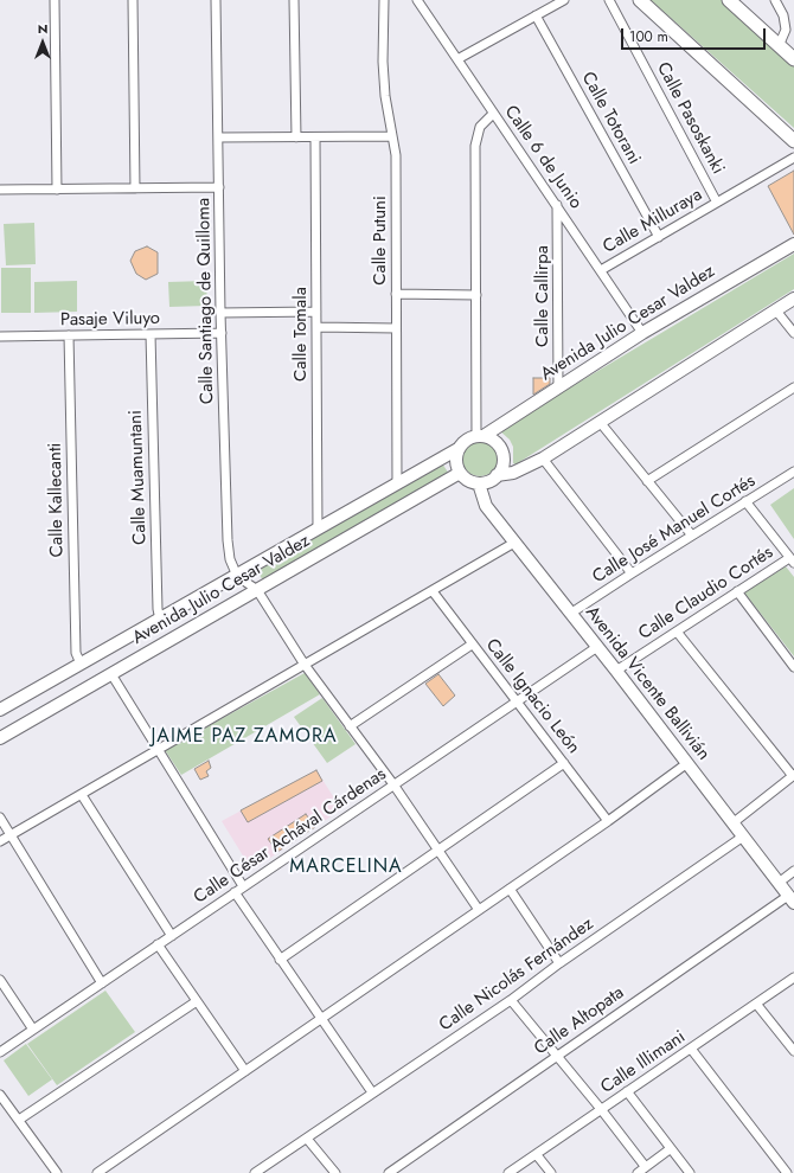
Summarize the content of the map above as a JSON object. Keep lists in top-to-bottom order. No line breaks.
{"streets":{"main road":["Avenida Julio Cesar Valdez","Avenida Vicente Ballivián"],"street":["Calle Totorani","Calle Pasoskanki","Calle 6 de Junio","Calle Milluraya","Calle Putuni","Calle Callirpa","Calle Santiago de Quilloma","Pasaje Viluyo","Calle Tomala","Calle Muamuntani","Calle Kallecanti","Calle José Manuel Cortés","Calle Claudio Cortés","Calle Ignacio León","Calle César Achával Cárdenas","Calle Nicolás Fernández","Calle Altopata","Calle Illimani"]},"crossings":[["Calle Totorani","Calle Milluraya"],["Calle Pasoskanki","Calle Milluraya"],["Calle 6 de Junio","Calle Milluraya"],["Calle 6 de Junio","Calle Callirpa"],["Calle 6 de Junio","Avenida Julio Cesar Valdez"],["Calle Putuni","Avenida Julio Cesar Valdez"],["Calle Callirpa","Avenida Julio Cesar Valdez"],["Calle Santiago de Quilloma","Pasaje Viluyo"],["Calle Santiago de Quilloma","Avenida Julio Cesar Valdez"],["Pasaje Viluyo","Calle Muamuntani"],["Pasaje Viluyo","Calle Kallecanti"],["Avenida Julio Cesar Valdez","Calle Tomala"],["Avenida Julio Cesar Valdez","Calle Muamuntani"],["Avenida Julio Cesar Valdez","Calle Kallecanti"],["Avenida Julio Cesar Valdez","Avenida Vicente Ballivián"],["Calle José Manuel Cortés","Avenida Vicente Ballivián"],["Calle Claudio Cortés","Avenida Vicente Ballivián"],["Avenida Vicente Ballivián","Calle César Achával Cárdenas"],["Avenida Vicente Ballivián","Calle Nicolás Fernández"],["Avenida Vicente Ballivián","Calle Altopata"],["Calle Ignacio León","Calle César Achával Cárdenas"]],"districts":["JAIME PAZ ZAMORA","MARCELINA"],"scale_bar":"100 m","north":"top"}
